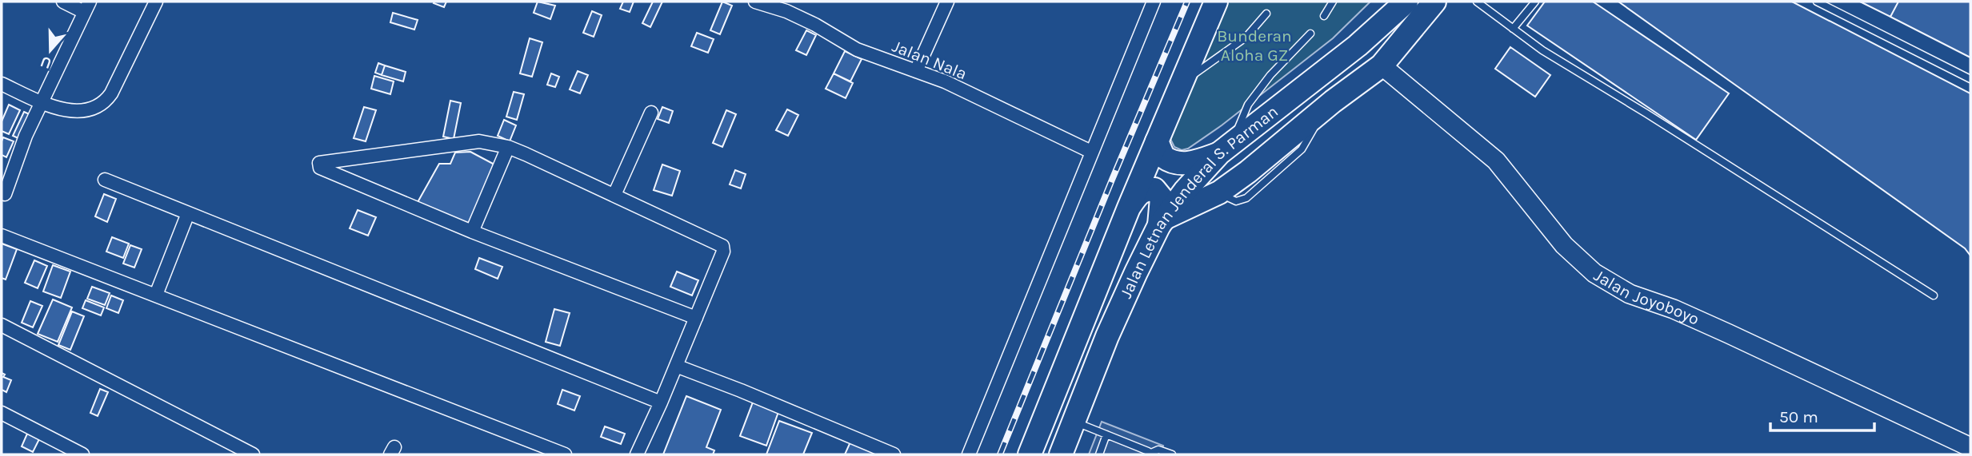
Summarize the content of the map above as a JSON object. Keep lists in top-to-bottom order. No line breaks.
{"streets":{"highway":["Jalan Letnan Jenderal S. Parman"],"street":["Jalan Nala","Jalan Joyoboyo"]},"parks":["Bunderan Aloha GZ"],"scale_bar":"50 m","north":"bottom"}
